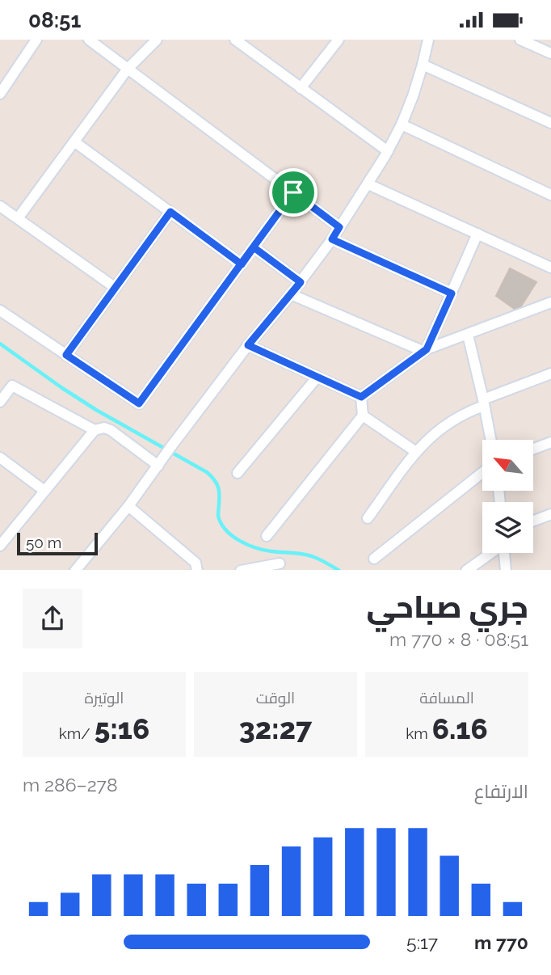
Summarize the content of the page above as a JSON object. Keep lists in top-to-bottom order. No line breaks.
{"scale_bar":"50 m","north":"top left","page":{"status":"08:51","scale":"50 m","heading":["جري صباحي","08:51 · 8 × 770 m"],"stats":[["المسافة","6.16 km"],["الوقت","32:27"],["الوتيرة","5:16 /km"]],"chart":["الارتفاع","278–286 m"],"list":[{"name":"770 m","note":"5:17"}]}}
